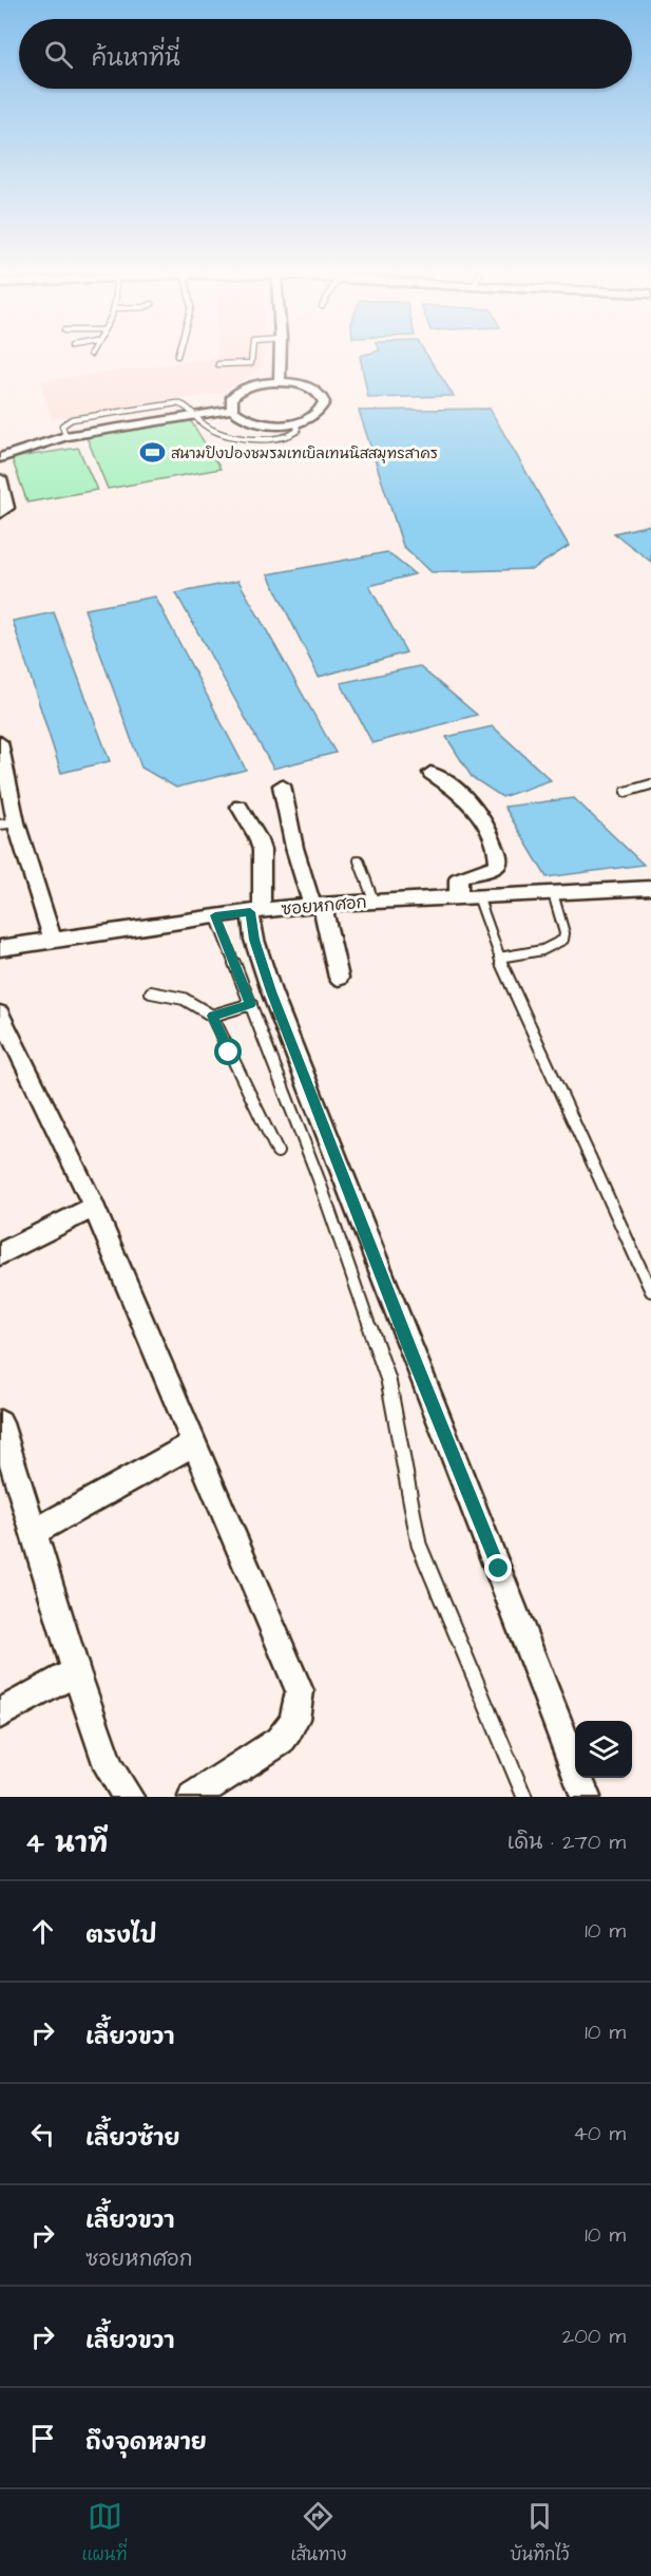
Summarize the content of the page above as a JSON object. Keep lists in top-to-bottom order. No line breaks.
{"streets":{"street":["ซอยหกศอก"]},"places":{"sports":["สนามปิงปองชมรมเทเบิลเทนนิสสมุทรสาคร"]},"page":{"search":"ค้นหาที่นี่","heading":["4 นาที","เดิน · 270 m"],"list":[["ตรงไป","10 m"],["เลี้ยวขวา","10 m"],["เลี้ยวซ้าย","40 m"],["เลี้ยวขวา","ซอยหกศอก","10 m"],["เลี้ยวขวา","200 m"],"ถึงจุดหมาย"],"nav":["แผนที่","เส้นทาง","บันทึกไว้"]}}
